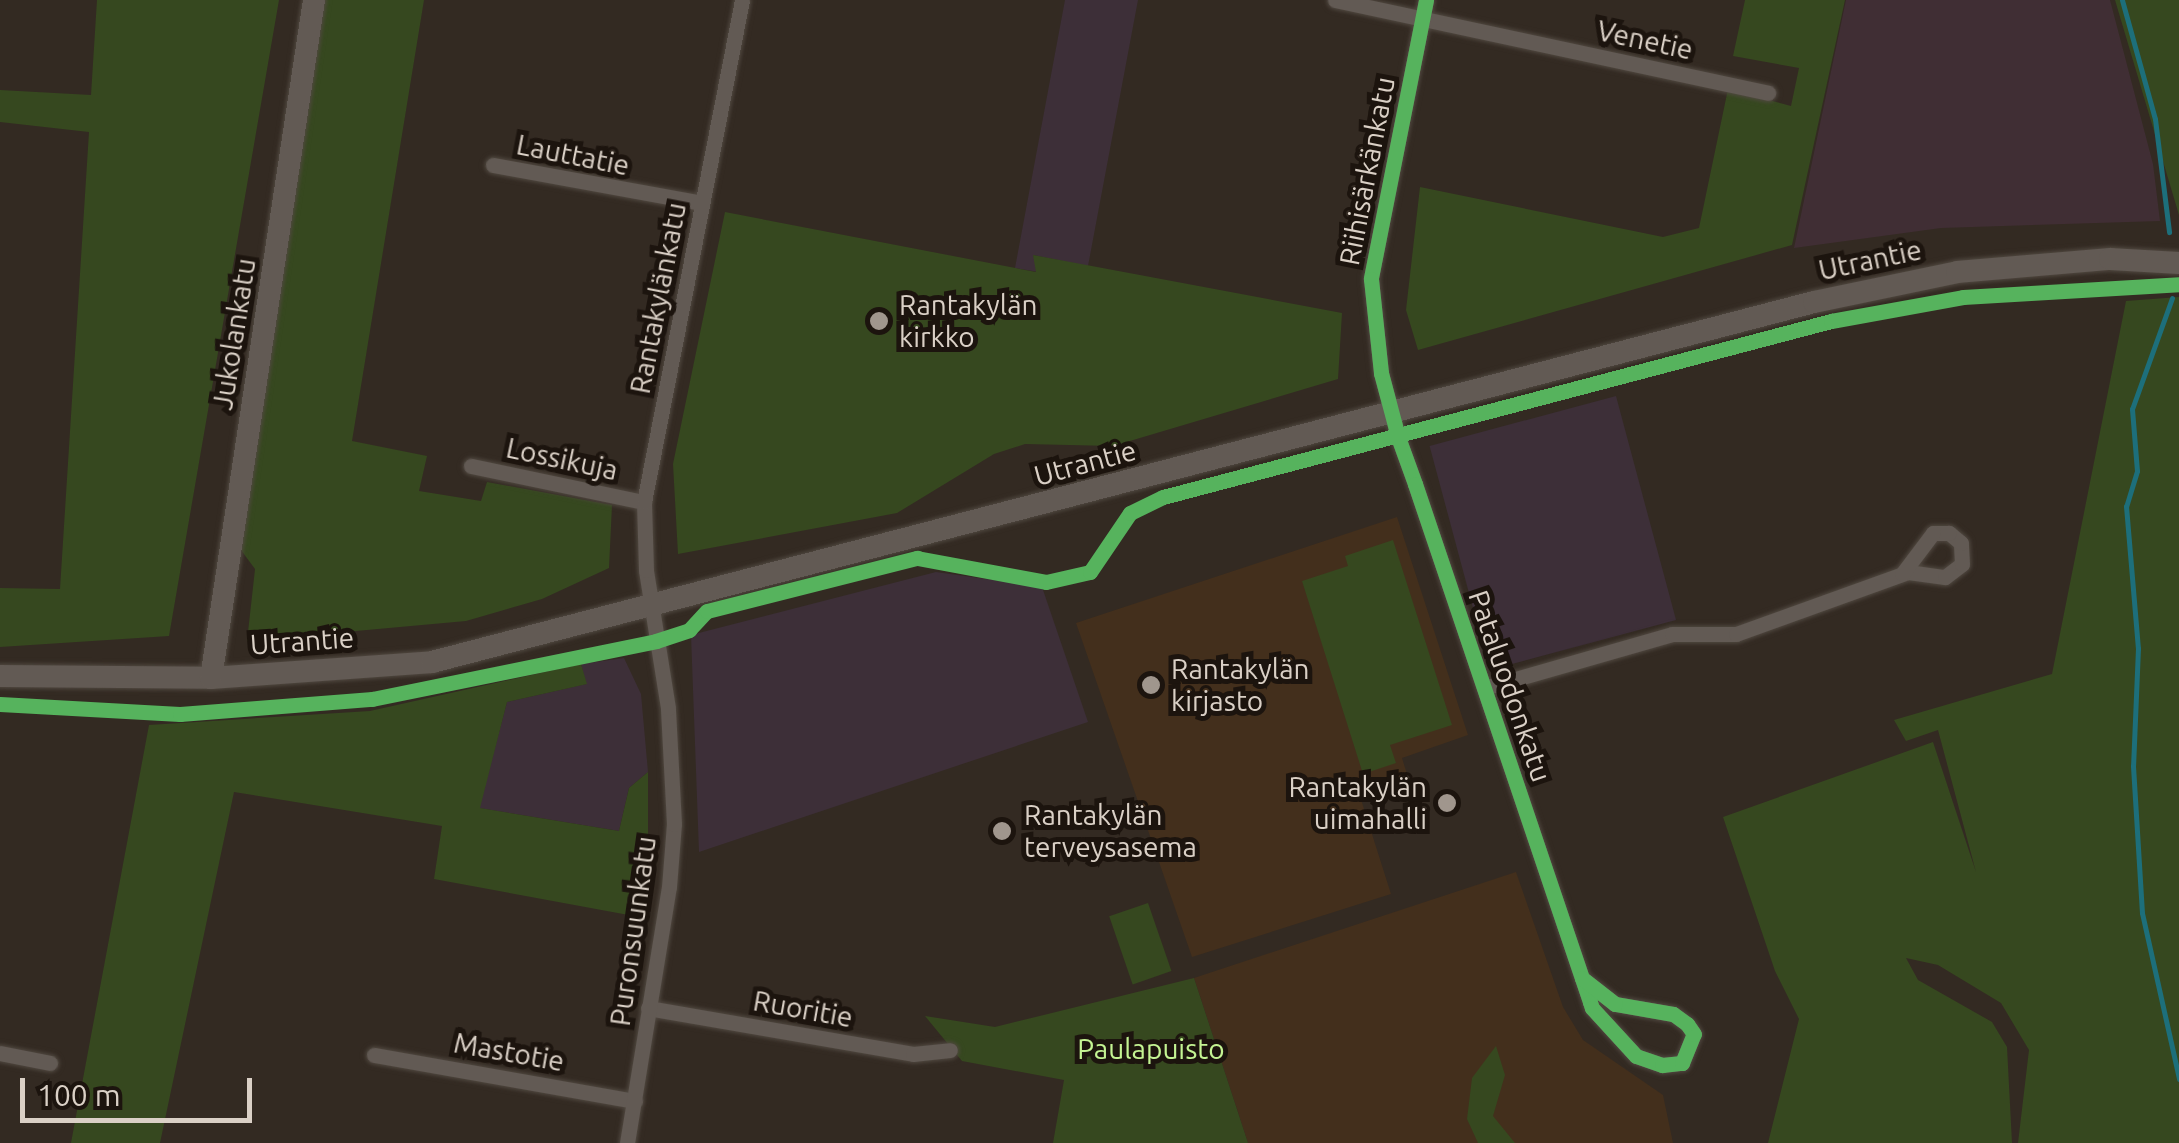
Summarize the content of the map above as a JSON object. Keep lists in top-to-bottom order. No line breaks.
{"streets":{"main road":["Utrantie","Jukolankatu"],"street":["Venetie","Lauttatie","Riihisärkänkatu","Rantakylänkatu","Lossikuja","Pataluodonkatu","Puronsuunkatu","Ruoritie","Mastotie"]},"crossings":[["Venetie","Riihisärkänkatu"],["Lauttatie","Rantakylänkatu"],["Riihisärkänkatu","Utrantie"],["Riihisärkänkatu","Pataluodonkatu"],["Utrantie","Rantakylänkatu"],["Utrantie","Jukolankatu"],["Utrantie","Pataluodonkatu"],["Utrantie","Puronsuunkatu"],["Rantakylänkatu","Lossikuja"],["Rantakylänkatu","Puronsuunkatu"],["Puronsuunkatu","Ruoritie"],["Puronsuunkatu","Mastotie"]],"parks":["Paulapuisto"],"places":["Rantakylän kirkko","Rantakylän kirjasto","Rantakylän uimahalli","Rantakylän terveysasema"],"scale_bar":"100 m"}
